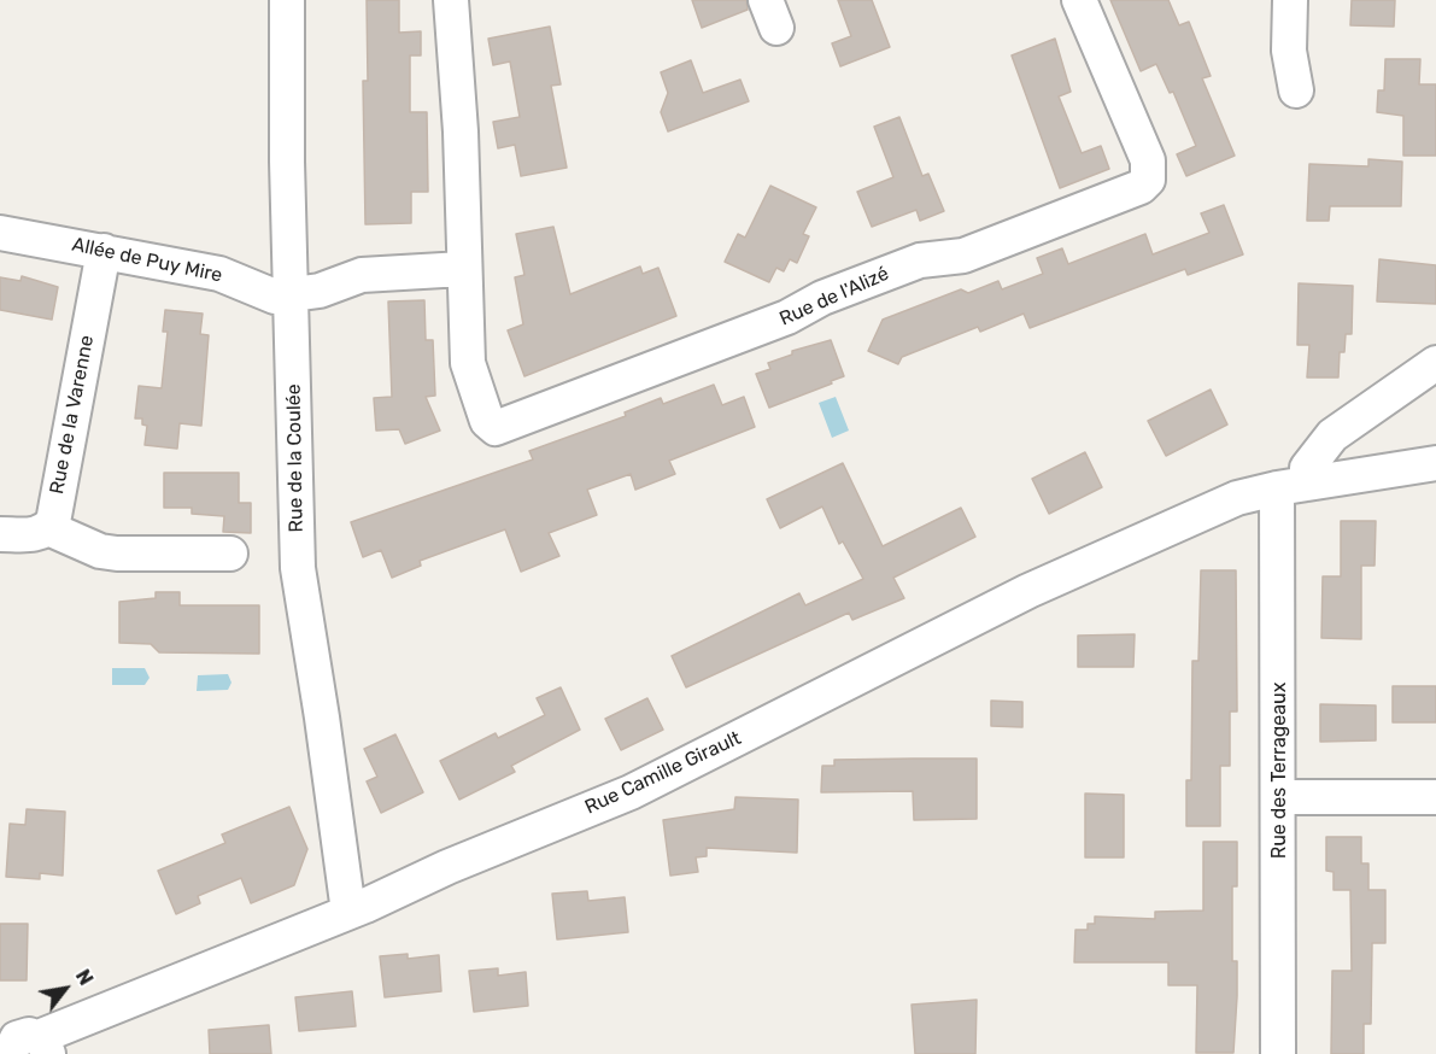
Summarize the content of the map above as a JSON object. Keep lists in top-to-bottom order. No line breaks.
{"streets":{"street":["Allée de Puy Mire","Rue de l'Alizé","Rue de la Varenne","Rue de la Coulée","Rue des Terrageaux","Rue Camille Girault"]},"crossings":[["Allée de Puy Mire","Rue de la Varenne"],["Allée de Puy Mire","Rue de la Coulée"],["Rue de la Coulée","Rue Camille Girault"],["Rue des Terrageaux","Rue Camille Girault"]],"north":"top right"}
